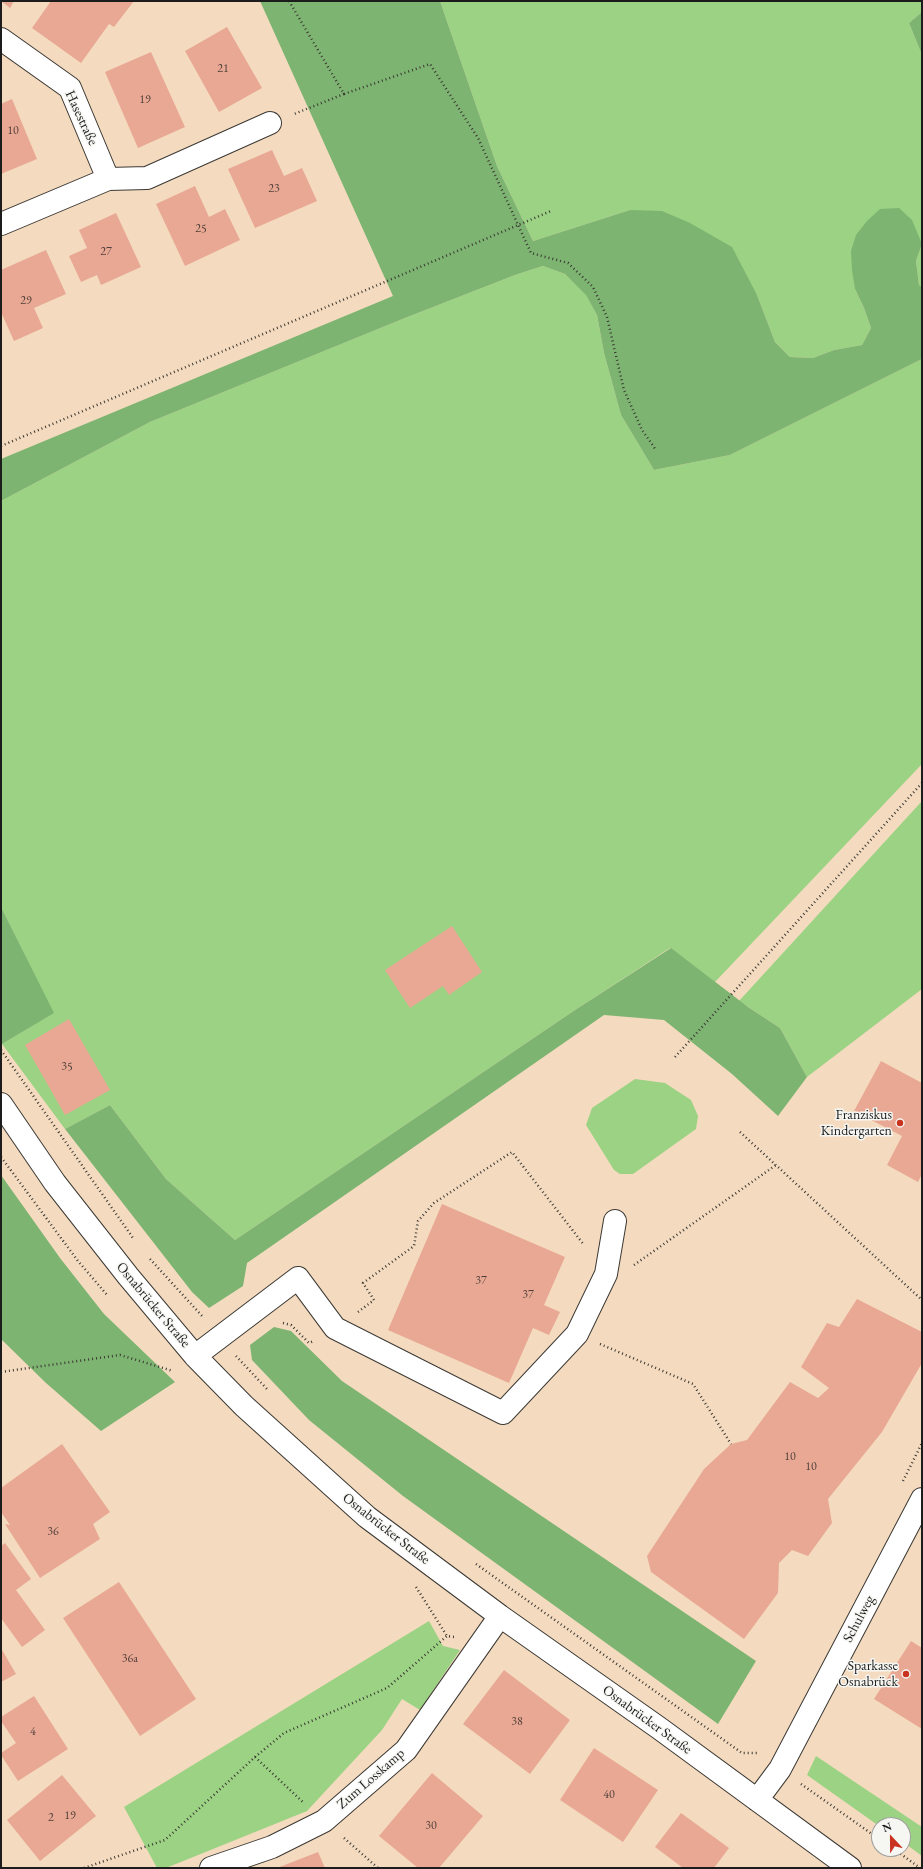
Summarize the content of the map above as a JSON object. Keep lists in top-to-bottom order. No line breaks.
{"streets":{"street":["Hasestraße","Osnabrücker Straße","Schulweg","Zum Losskamp"]},"crossings":[["Osnabrücker Straße","Schulweg"],["Osnabrücker Straße","Zum Losskamp"]],"places":["Franziskus Kindergarten","Sparkasse Osnabrück"],"house_numbers":["21","19","10","23","25","27","29","35","37","37","10","10","36","36a","38","4","40","19","2","30"],"north":"top"}
